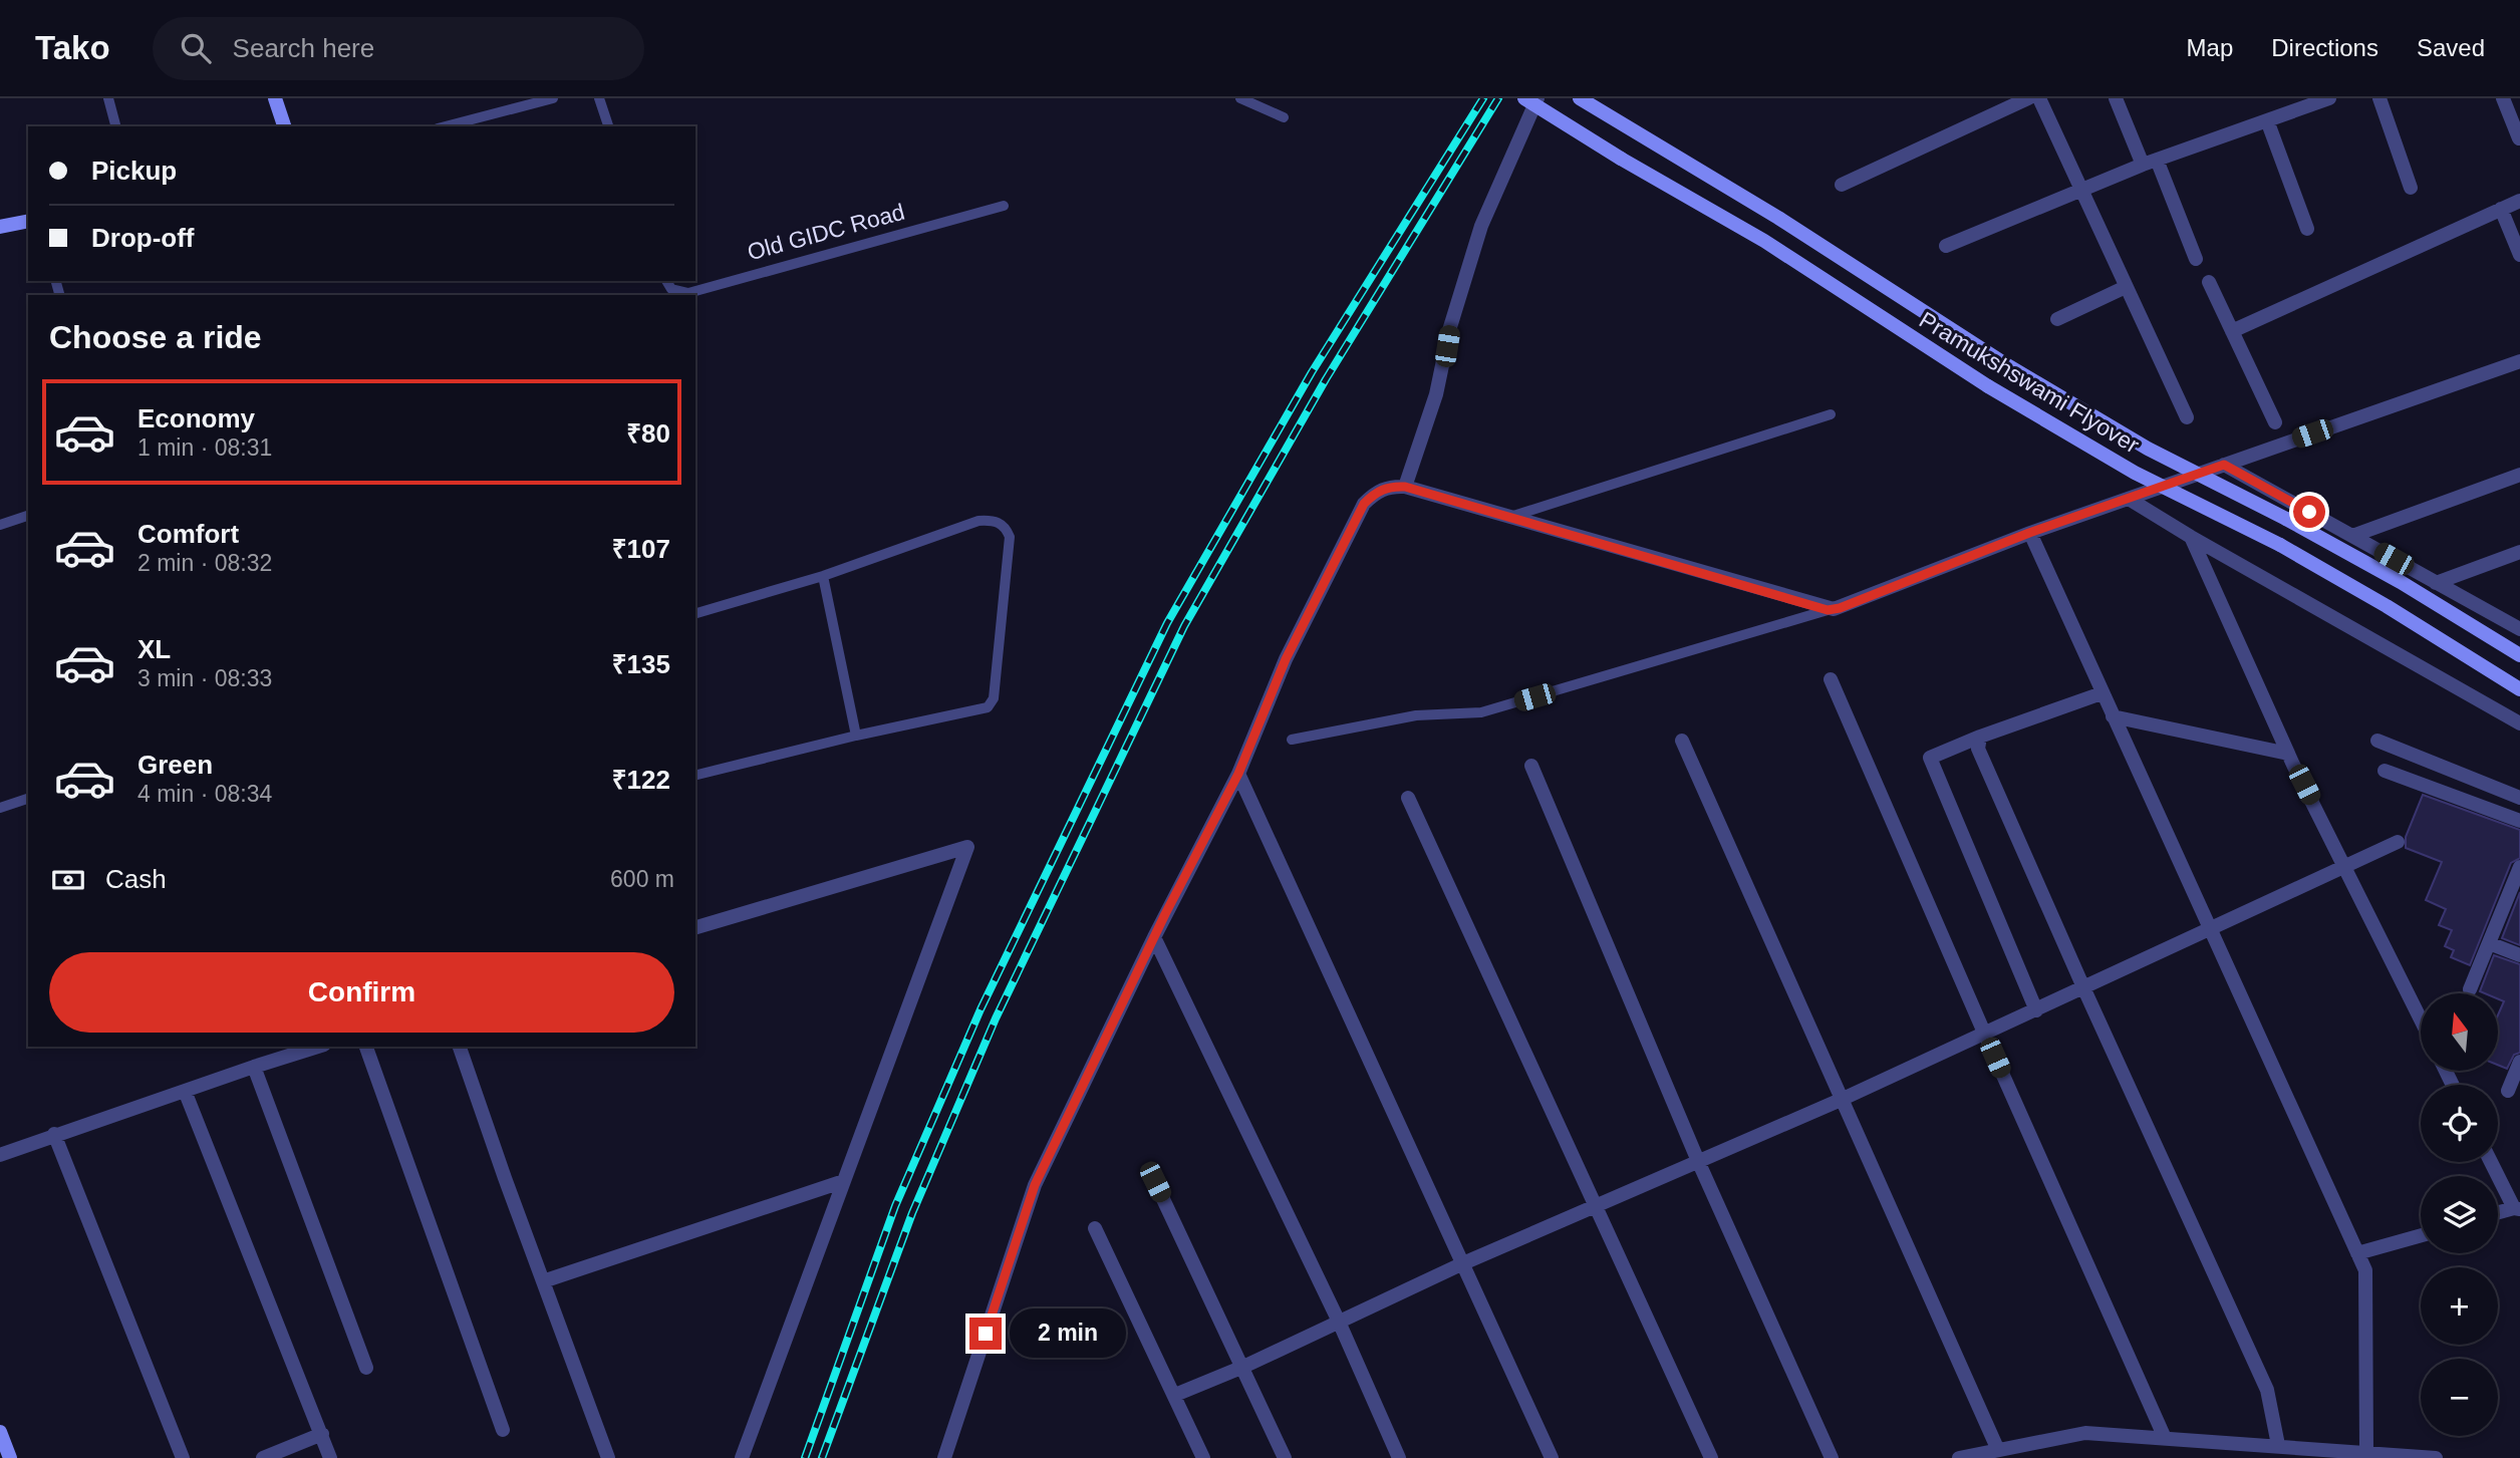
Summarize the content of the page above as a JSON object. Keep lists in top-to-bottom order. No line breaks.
{"streets":{"main road":["Pramukshswami Flyover"],"lane":["Old GIDC Road"]},"north":"top","page":{"header":"Tako","search":"Search here","nav":["Map","Directions","Saved"],"banner":["Pickup","Drop-off"],"heading":"Choose a ride","list":[{"name":"Economy","note":"1 min · 08:31","value":"₹80"},{"name":"Comfort","note":"2 min · 08:32","value":"₹107"},{"name":"XL","note":"3 min · 08:33","value":"₹135"},{"name":"Green","note":"4 min · 08:34","value":"₹122"}],"pay":["Cash","600 m"],"buttons":"Confirm","map_buttons":["+","−"],"bubble":"2 min"}}
